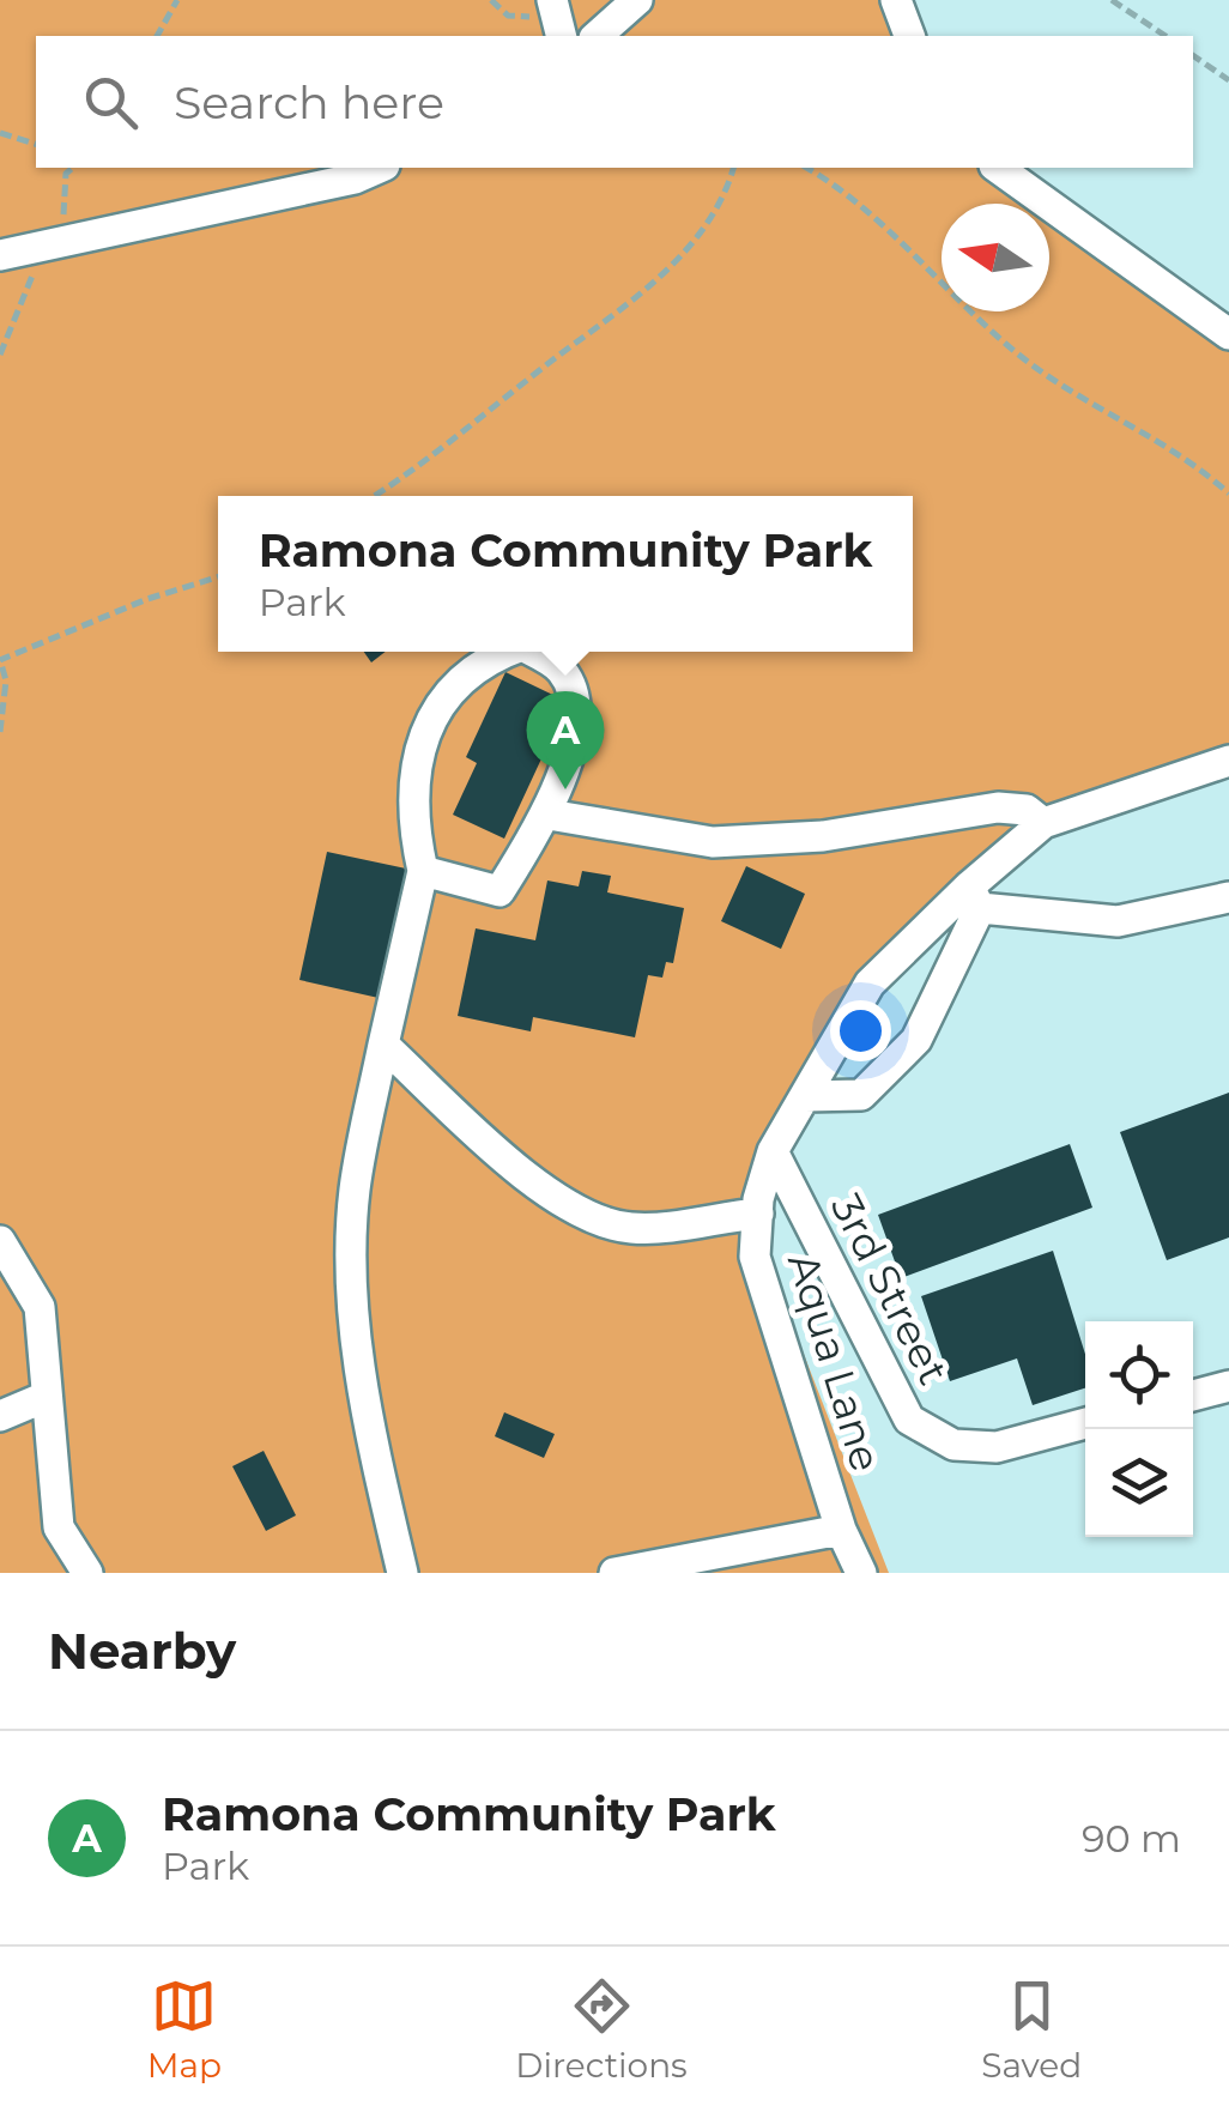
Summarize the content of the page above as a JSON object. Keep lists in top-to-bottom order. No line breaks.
{"streets":{"street":["3rd Street","Aqua Lane"]},"crossings":[["3rd Street","Aqua Lane"]],"north":"left","page":{"search":"Search here","popup":["Ramona Community Park","Park"],"pins":"A","heading":"Nearby","list":[{"mark":"A","name":"Ramona Community Park","note":"Park","value":"90 m"}],"nav":["Map","Directions","Saved"]}}
